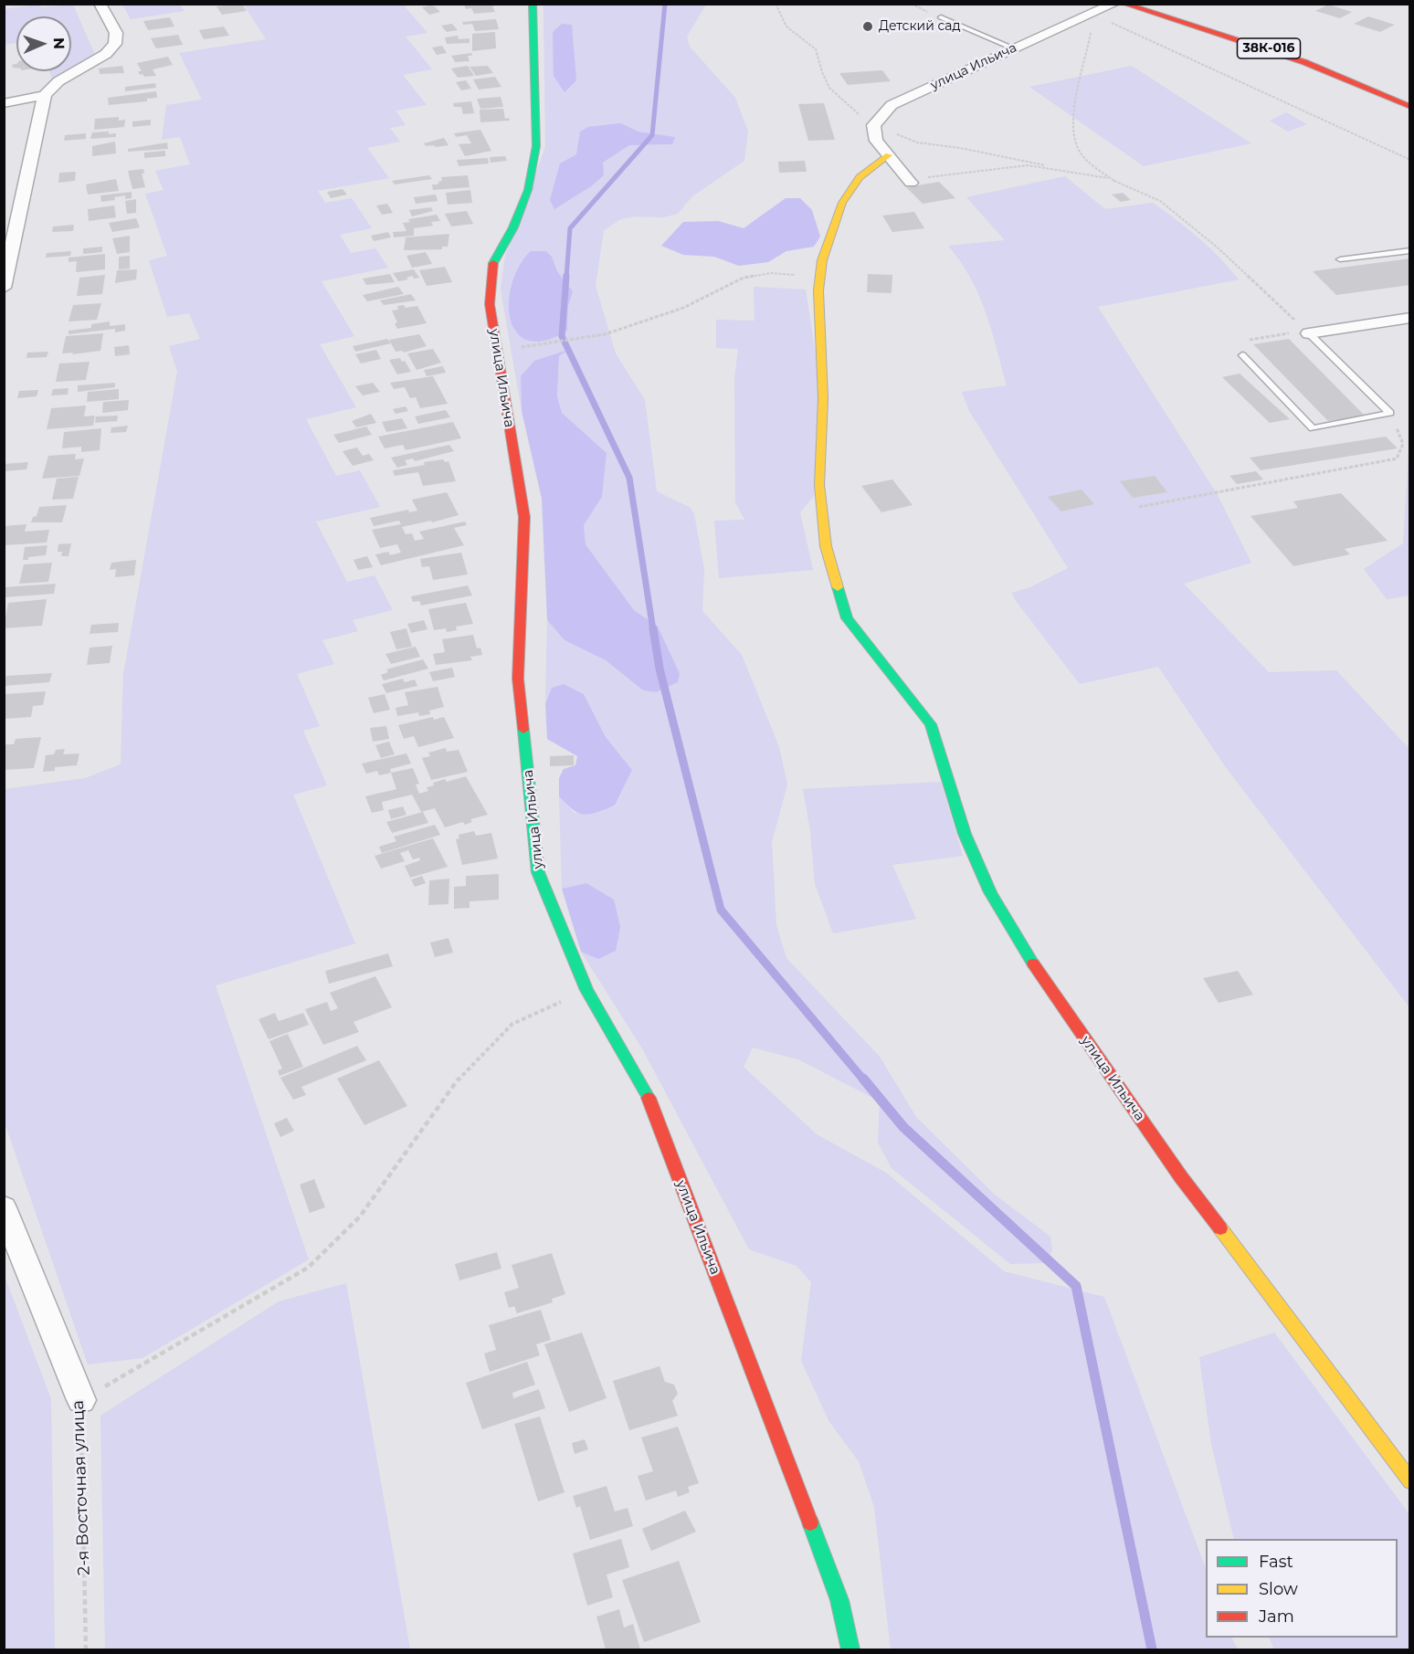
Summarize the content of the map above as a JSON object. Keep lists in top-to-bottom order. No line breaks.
{"streets":{"street":["38К-016","улица Ильича","2-я Восточная улица"]},"places":["Детский сад"],"legend":["Fast","Slow","Jam"],"north":"right"}
